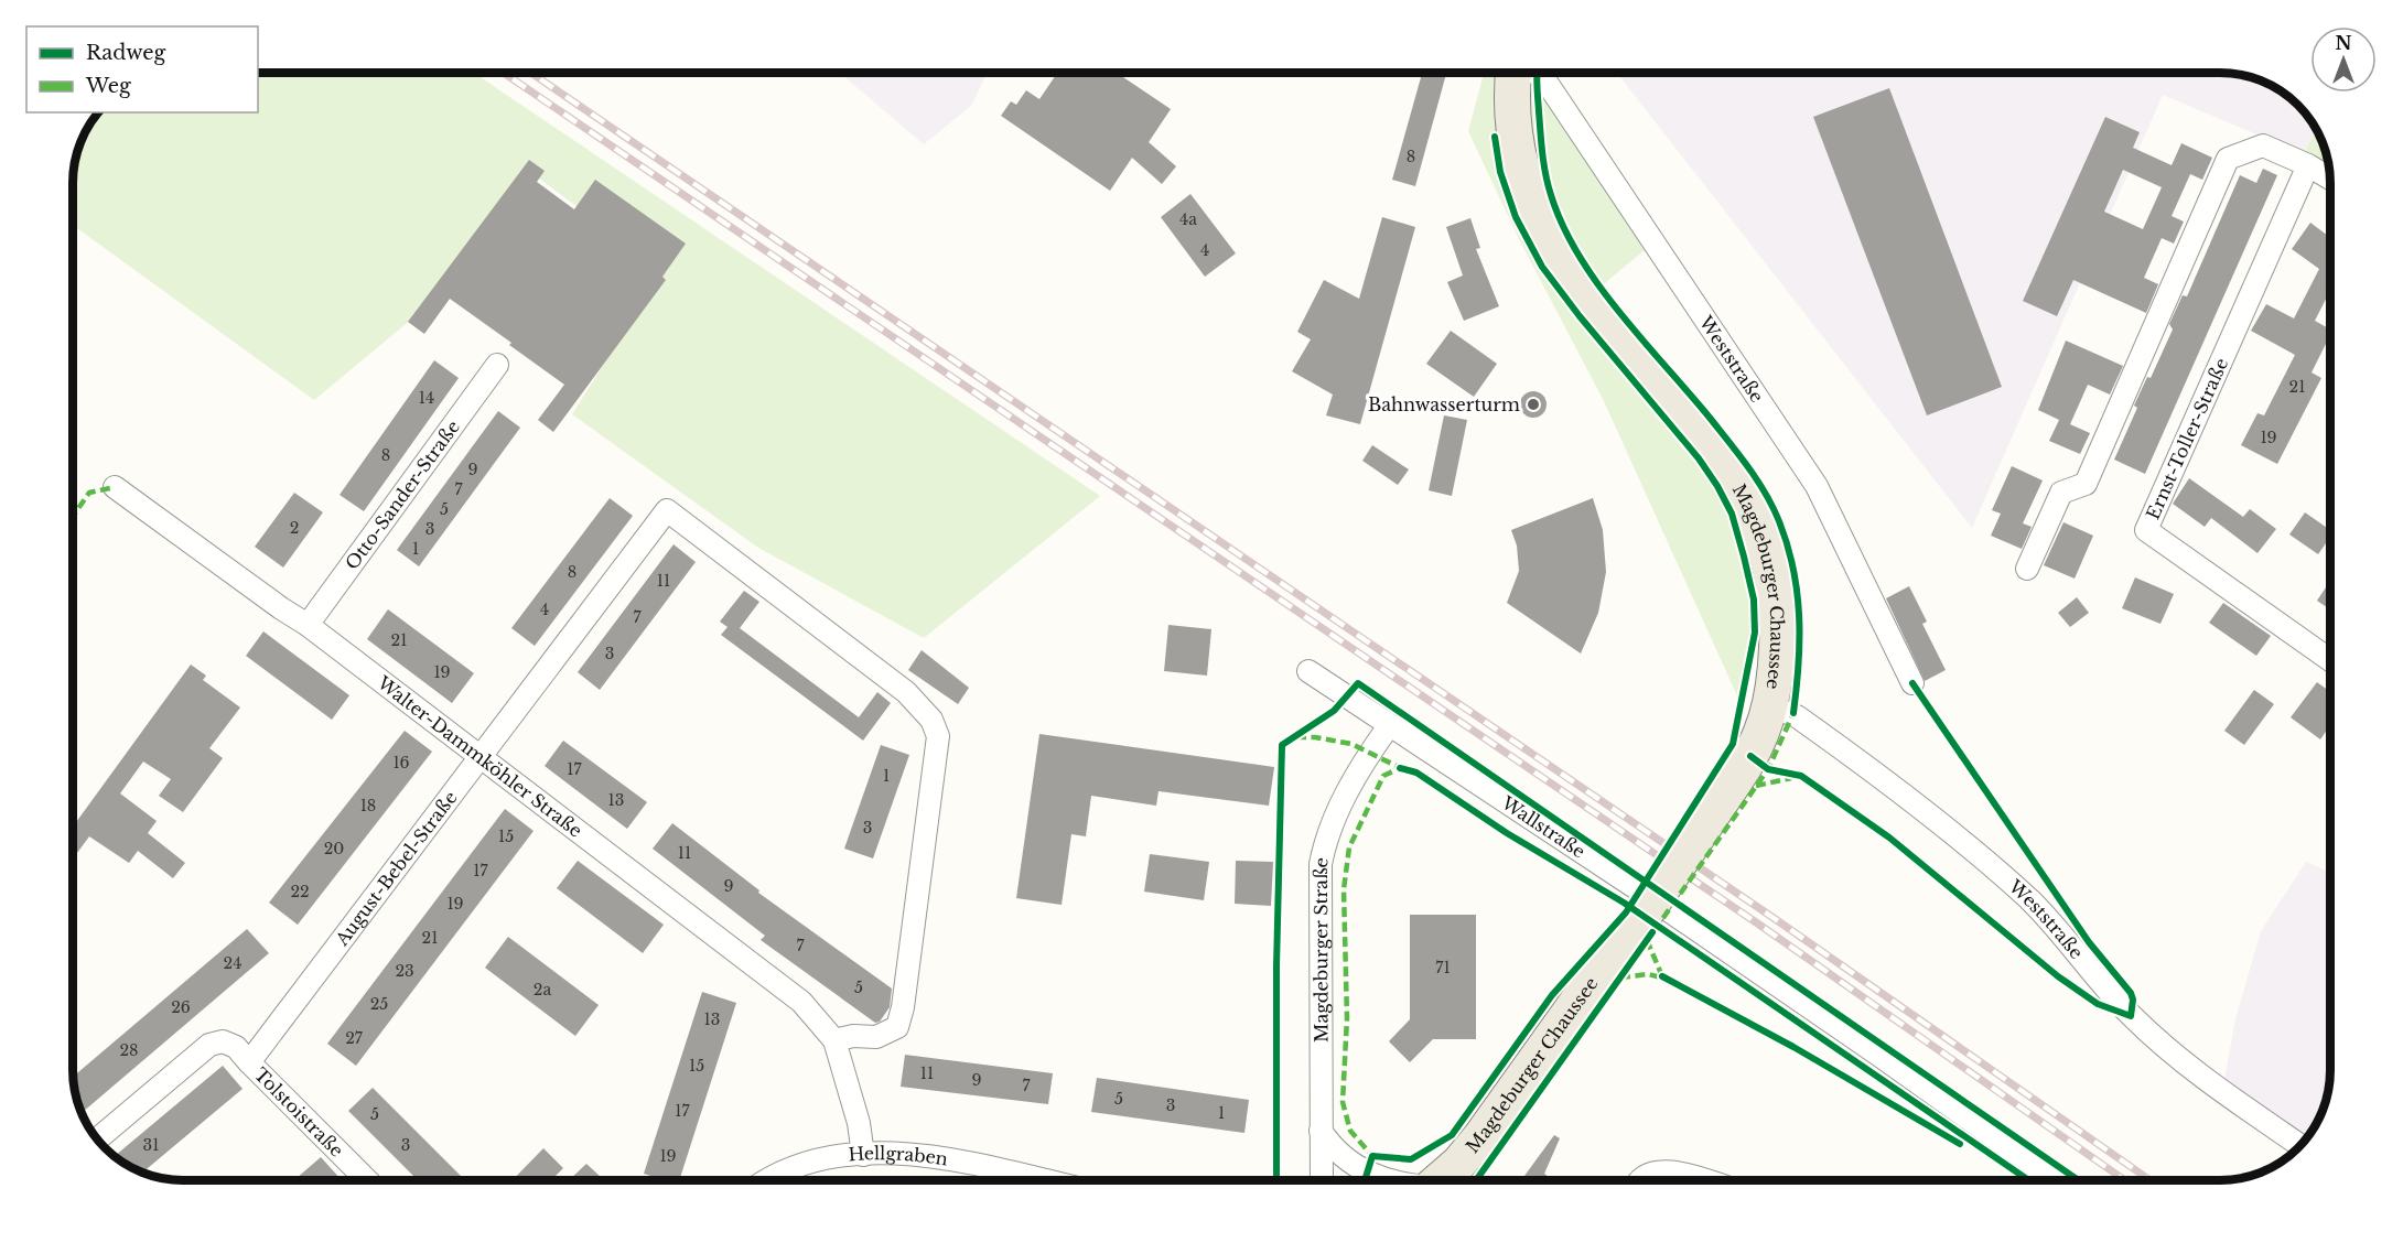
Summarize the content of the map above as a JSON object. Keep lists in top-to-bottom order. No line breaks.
{"streets":{"main road":["Magdeburger Chaussee"],"street":["Weststraße","Ernst-Toller-Straße","Otto-Sander-Straße","Walter-Dammköhler Straße","Wallstraße","August-Bebel-Straße","Magdeburger Straße","Tolstoistraße","Hellgraben"]},"crossings":[["Weststraße","Magdeburger Chaussee"],["Otto-Sander-Straße","Walter-Dammköhler Straße"],["Walter-Dammköhler Straße","August-Bebel-Straße"],["Walter-Dammköhler Straße","Hellgraben"],["Wallstraße","Magdeburger Straße"],["August-Bebel-Straße","Tolstoistraße"]],"places":["Bahnwasserturm"],"house_numbers":["8","4a","4","21","14","19","8","9","7","5","2","3","1","8","11","4","7","21","3","19","16","17","1","13","18","3","15","20","11","17","9","22","19","21","7","24","71","23","5","2a","25","26","13","27","28","15","11","9","7","5","3","17","1","5","31","3","19"],"legend":["Radweg","Weg"],"north":"top"}
